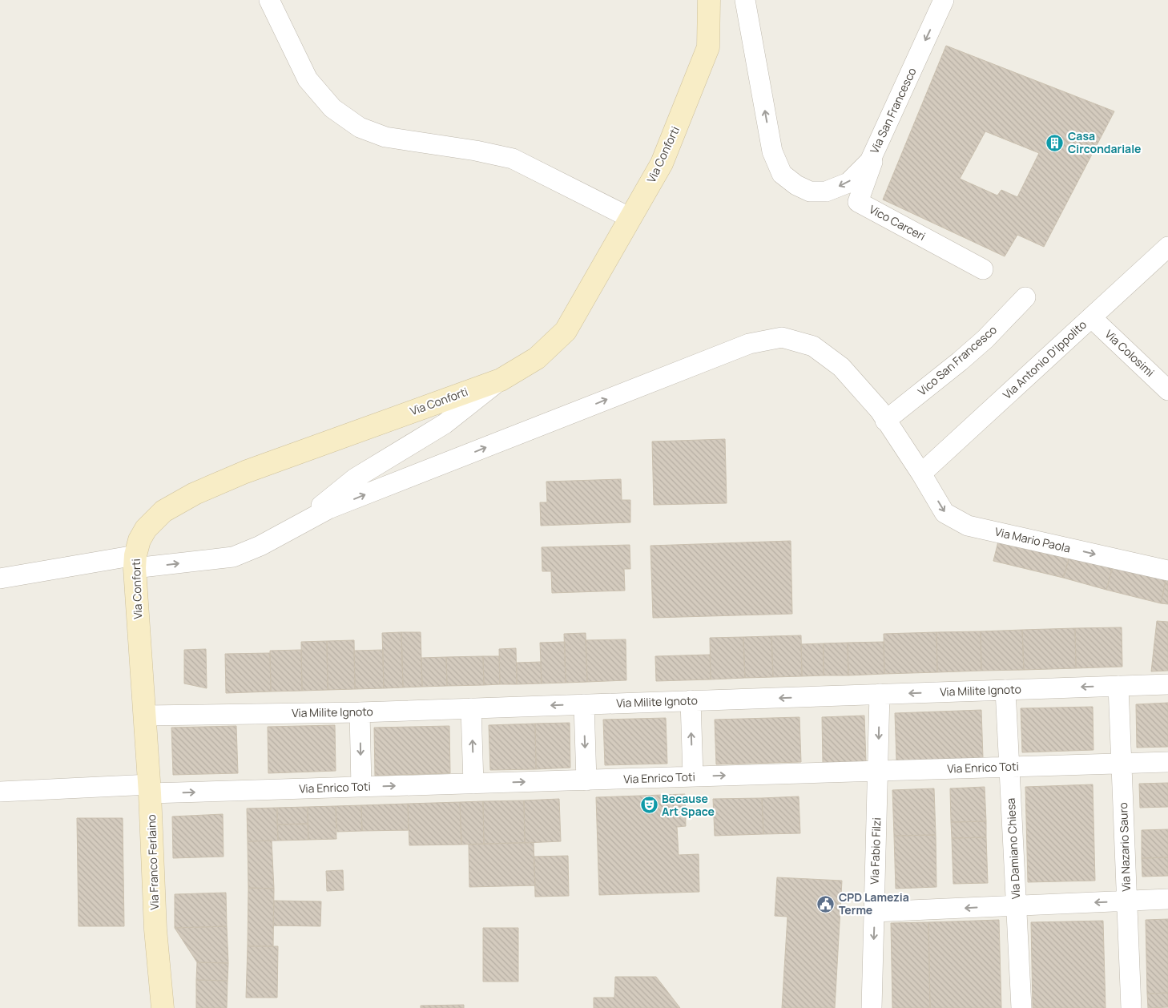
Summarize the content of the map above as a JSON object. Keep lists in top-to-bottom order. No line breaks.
{"streets":{"main road":["Via Conforti","Via Franco Ferlaino"],"street":["Via San Francesco","Vico Carceri","Via Colosimi","Via Antonio D'Ippolito","Vico San Francesco","Via Mario Paola","Via Milite Ignoto","Via Enrico Toti","Via Nazario Sauro","Via Damiano Chiesa","Via Fabio Filzi"]},"crossings":[["Via San Francesco","Vico Carceri"],["Via Conforti","Via Milite Ignoto"],["Via Conforti","Via Franco Ferlaino"],["Via Colosimi","Via Antonio D'Ippolito"],["Via Antonio D'Ippolito","Via Mario Paola"],["Vico San Francesco","Via Mario Paola"],["Via Milite Ignoto","Via Nazario Sauro"],["Via Milite Ignoto","Via Damiano Chiesa"],["Via Milite Ignoto","Via Fabio Filzi"],["Via Milite Ignoto","Via Franco Ferlaino"],["Via Enrico Toti","Via Nazario Sauro"],["Via Enrico Toti","Via Damiano Chiesa"],["Via Enrico Toti","Via Fabio Filzi"],["Via Enrico Toti","Via Franco Ferlaino"]],"one_way":["Via Mario Paola","Via Milite Ignoto","Via Enrico Toti","Via Fabio Filzi"],"places":{"building":["Casa Circondariale"],"theatre":["Because Art Space"],"public building":["CPD Lamezia Terme"]}}
